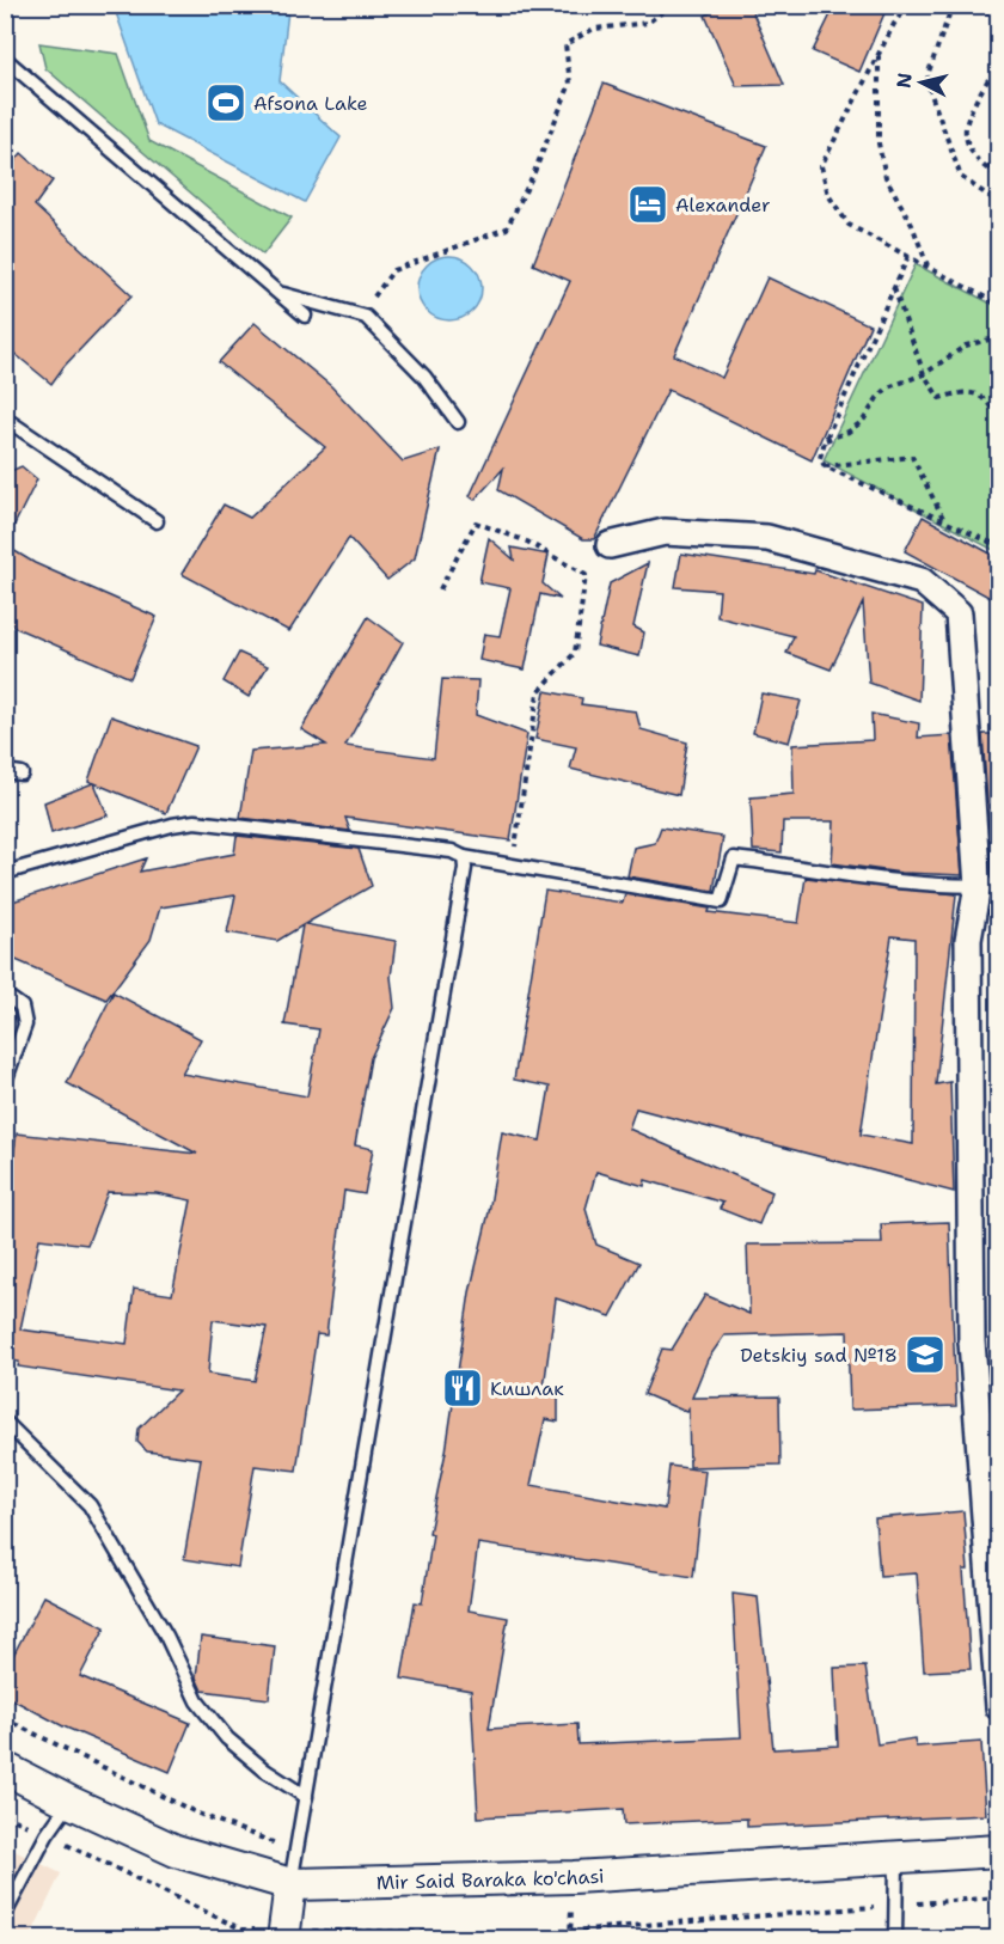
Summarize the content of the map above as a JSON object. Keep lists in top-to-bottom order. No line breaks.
{"streets":{"street":["Mir Said Baraka ko'chasi"]},"places":{"sports":["Afsona Lake"],"hotel":["Alexander"],"school or university":["Detskiy sad №18"],"restaurant":["Кишлак"]},"north":"left"}
